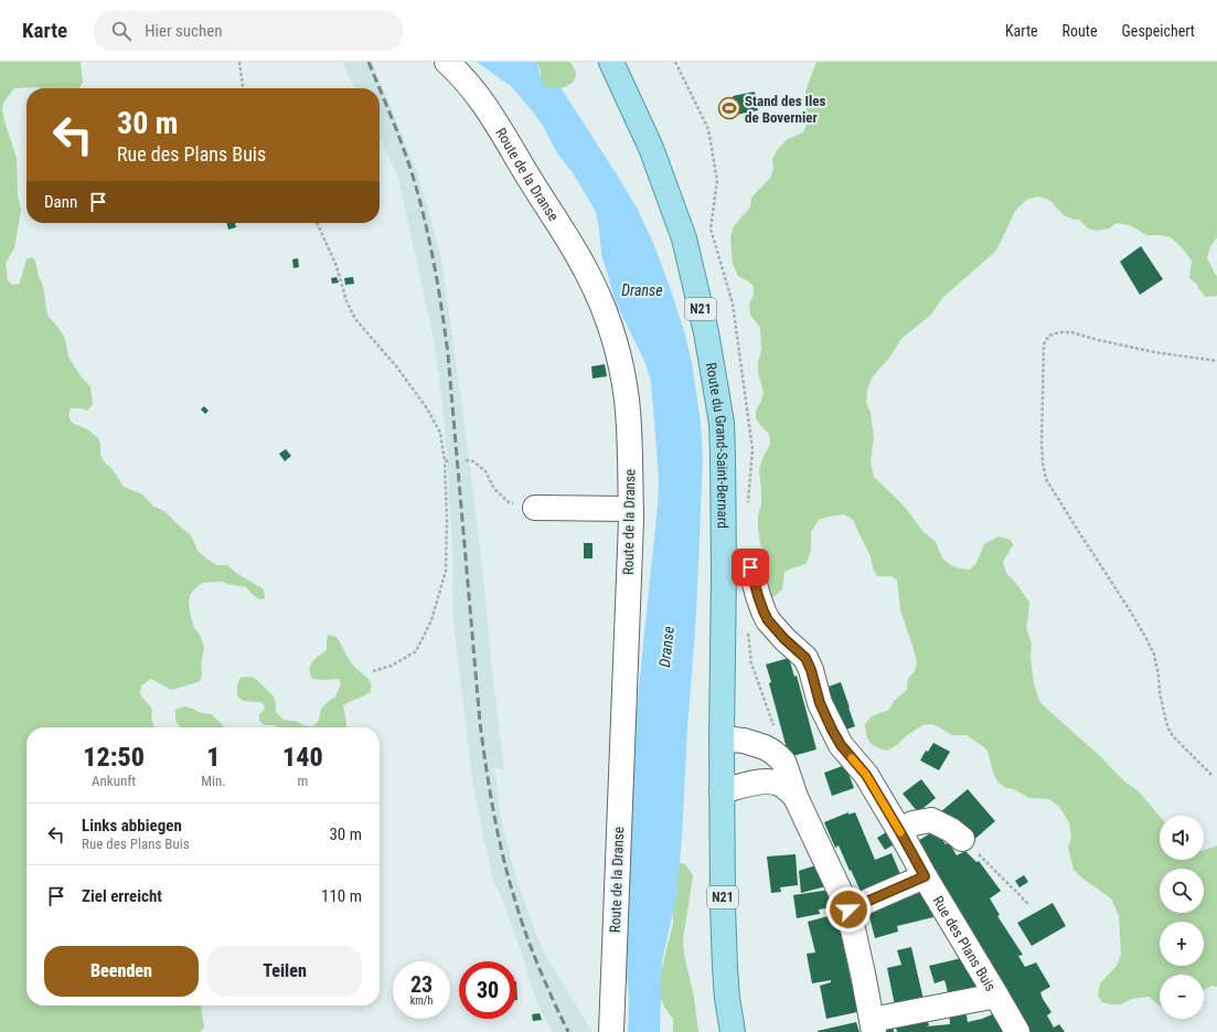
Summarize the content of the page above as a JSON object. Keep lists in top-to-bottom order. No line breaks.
{"streets":{"main road":["N21","Route du Grand-Saint-Bernard"],"street":["Route de la Dranse","Rue des Plans Buis"]},"water":["Dranse"],"places":{"sports":["Stand des Iles de Bovernier"]},"page":{"header":"Karte","search":"Hier suchen","nav":["Karte","Route","Gespeichert"],"turn":["30 m","Rue des Plans Buis"],"then":"Dann","eta":["12:50","Ankunft","1","Min.","140","m"],"list":[{"name":"Links abbiegen","note":"Rue des Plans Buis","value":"30 m"},{"name":"Ziel erreicht","value":"110 m"}],"map_buttons":["+","−"],"buttons":["Beenden","Teilen"],"speed":"23 km/h","limit":"30"}}
